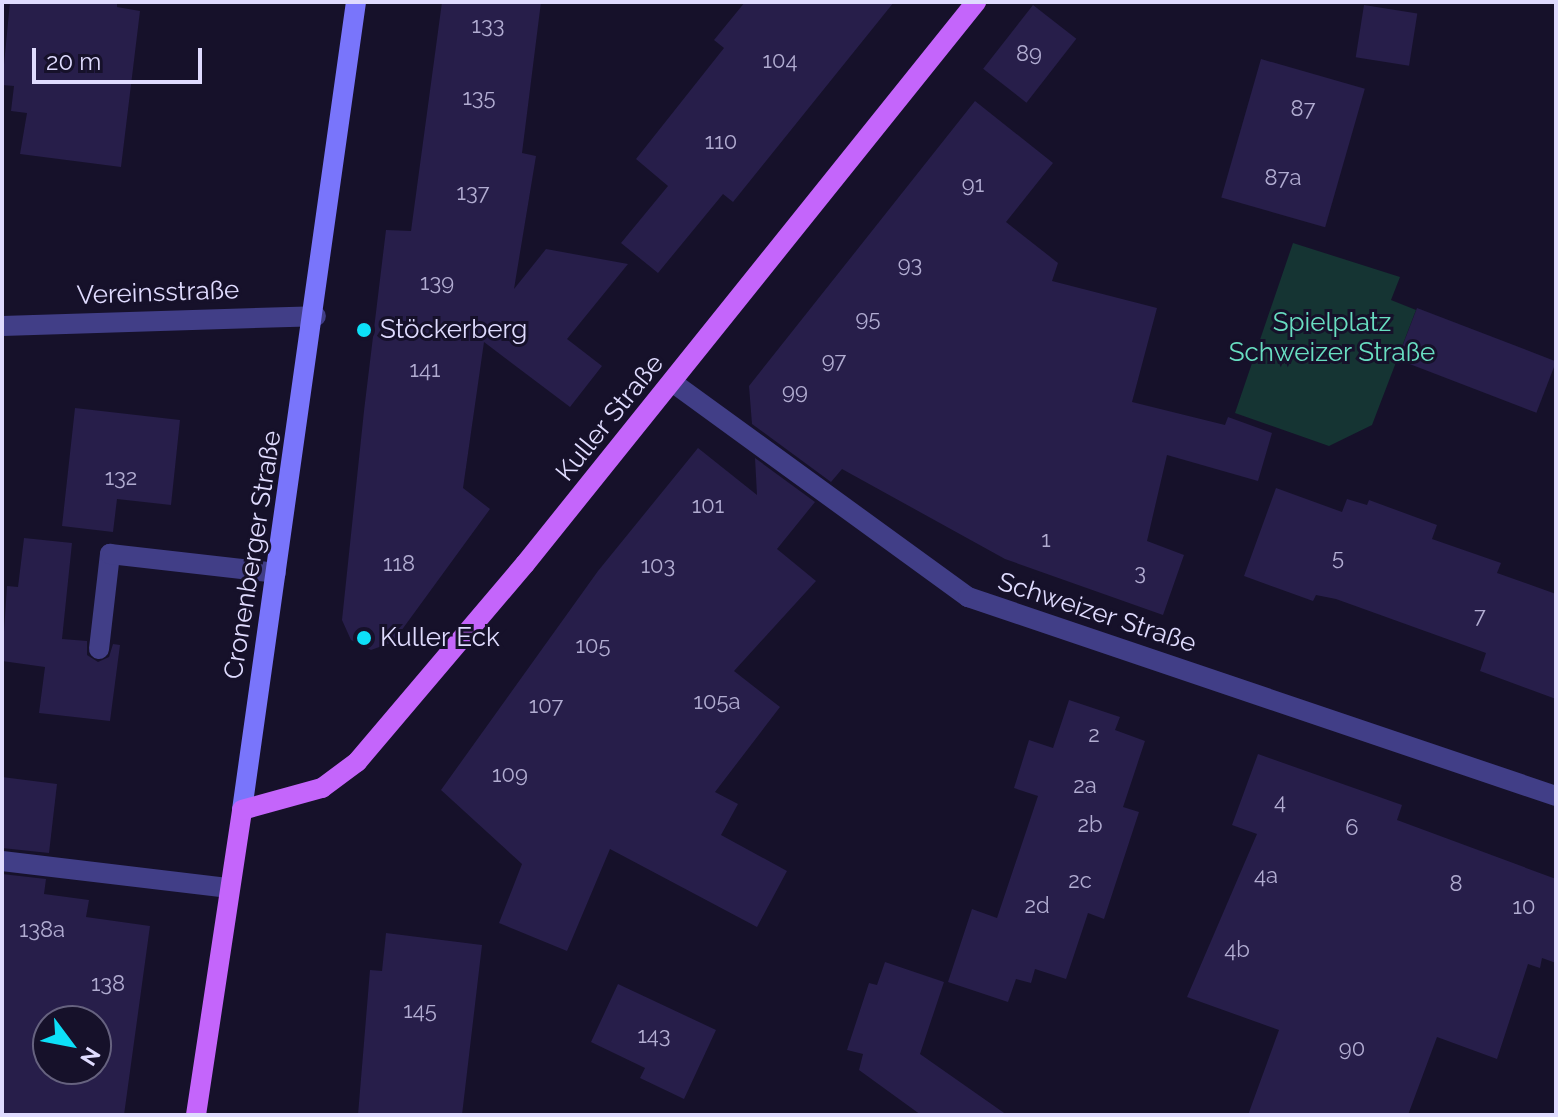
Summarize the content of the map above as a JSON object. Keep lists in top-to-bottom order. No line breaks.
{"streets":{"main road":["Kuller Straße","Cronenberger Straße"],"street":["Vereinsstraße","Schweizer Straße"]},"crossings":[["Vereinsstraße","Cronenberger Straße"],["Kuller Straße","Cronenberger Straße"],["Kuller Straße","Schweizer Straße"]],"parks":["Spielplatz Schweizer Straße"],"places":["Stöckerberg","Kuller Eck"],"house_numbers":["133","89","104","135","87","110","87a","91","137","93","139","95","97","141","99","132","101","1","5","118","103","3","7","105","105a","107","2","109","2a","4","2b","6","4a","2c","8","2d","10","138a","4b","138","145","143","90"],"scale_bar":"20 m","north":"bottom right"}
